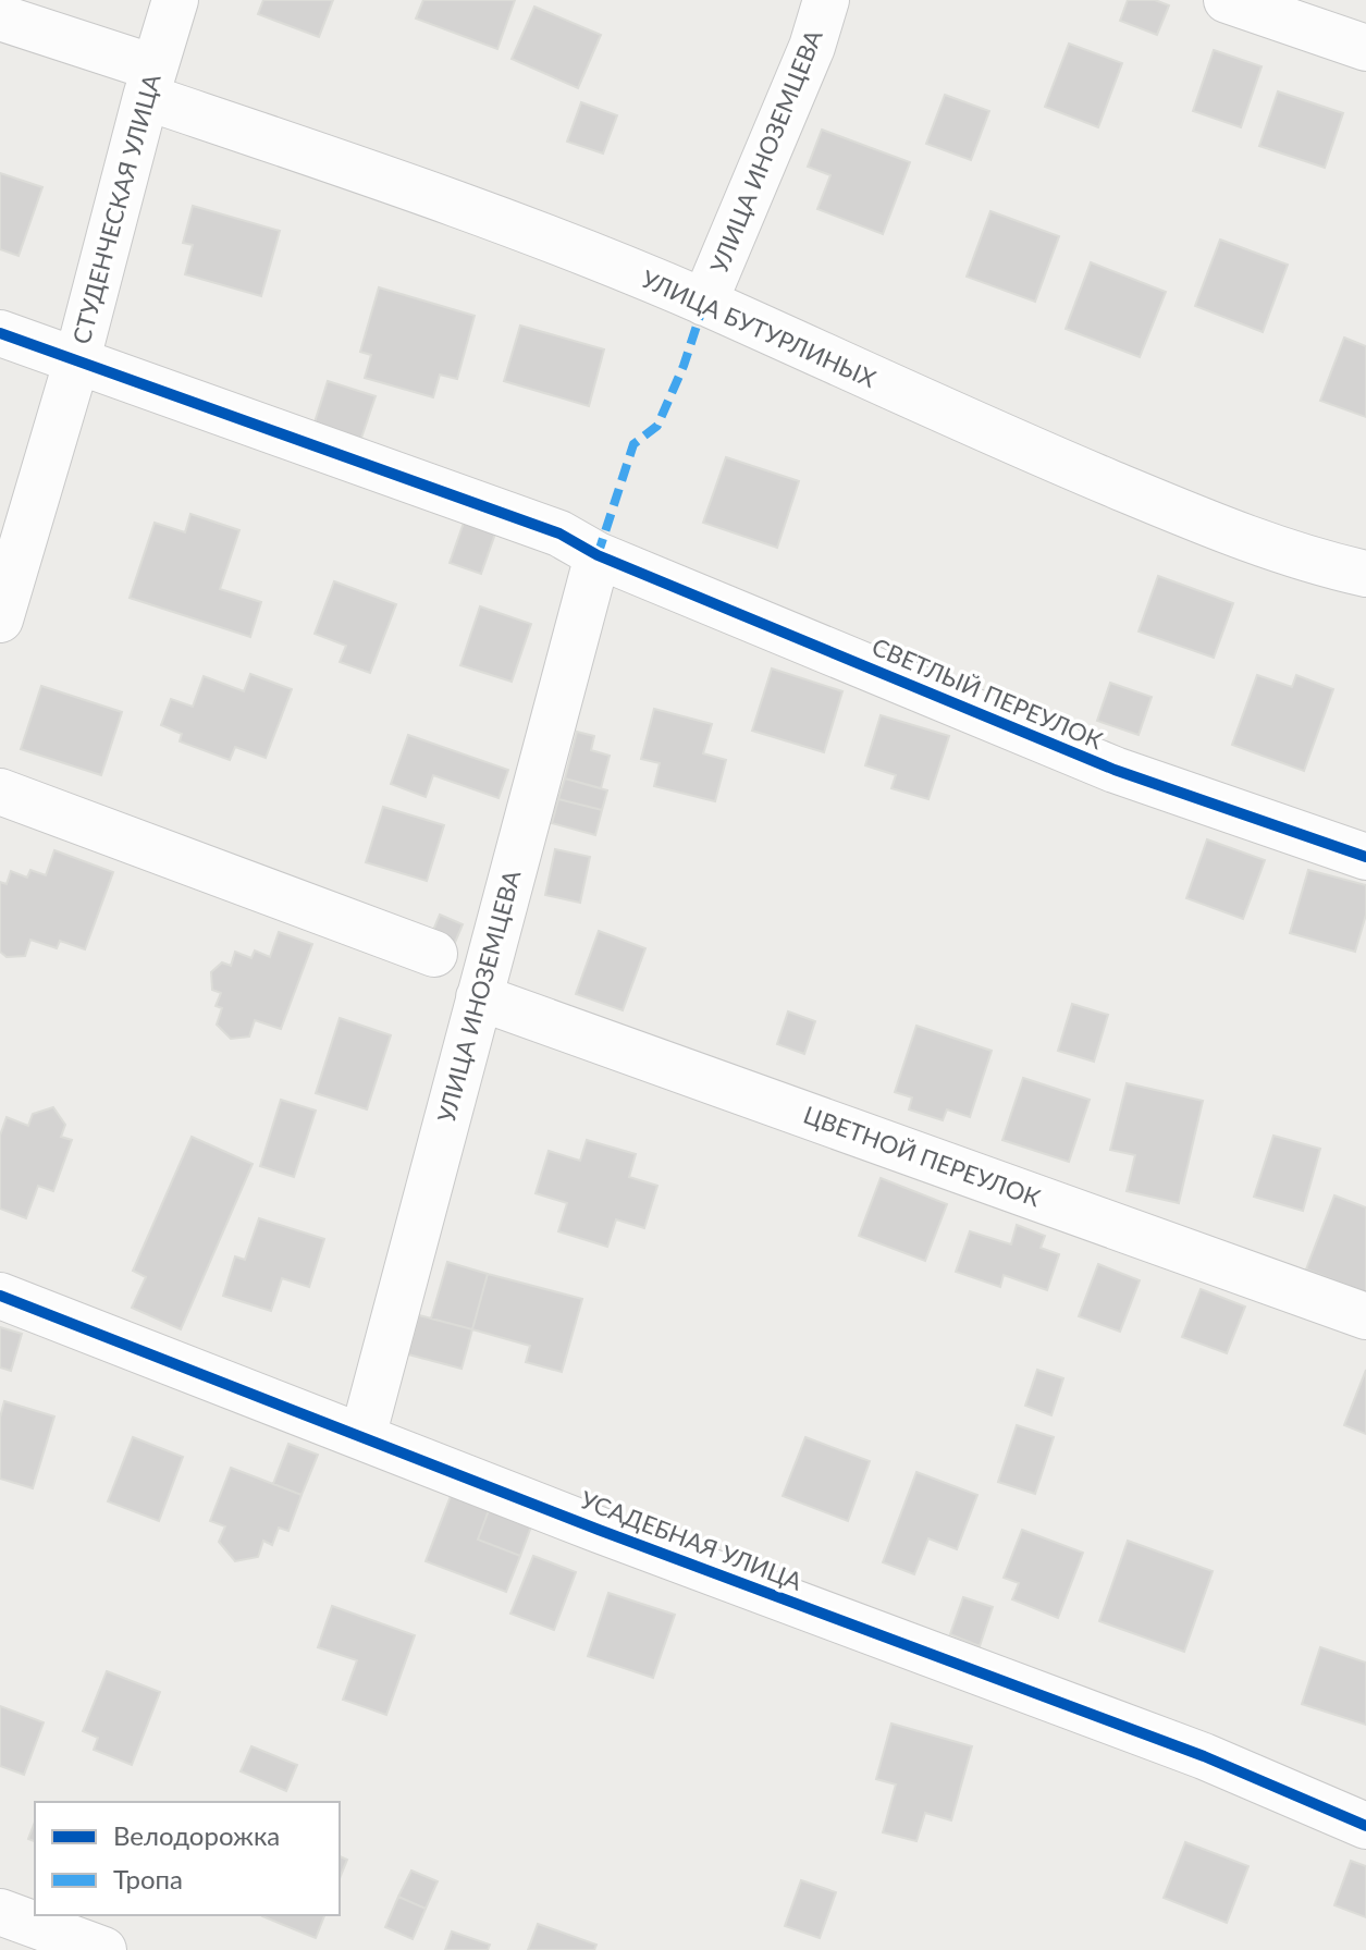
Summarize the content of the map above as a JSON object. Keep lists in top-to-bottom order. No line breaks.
{"streets":{"street":["УЛИЦА ИНОЗЕМЦЕВА","СТУДЕНЧЕСКАЯ УЛИЦА","УЛИЦА БУТУРЛИНЫХ","СВЕТЛЫЙ ПЕРЕУЛОК","ЦВЕТНОЙ ПЕРЕУЛОК","УСАДЕБНАЯ УЛИЦА"]},"crossings":[["УЛИЦА ИНОЗЕМЦЕВА","УЛИЦА БУТУРЛИНЫХ"],["УЛИЦА ИНОЗЕМЦЕВА","СВЕТЛЫЙ ПЕРЕУЛОК"],["УЛИЦА ИНОЗЕМЦЕВА","ЦВЕТНОЙ ПЕРЕУЛОК"],["УЛИЦА ИНОЗЕМЦЕВА","УСАДЕБНАЯ УЛИЦА"],["СТУДЕНЧЕСКАЯ УЛИЦА","УЛИЦА БУТУРЛИНЫХ"],["СТУДЕНЧЕСКАЯ УЛИЦА","СВЕТЛЫЙ ПЕРЕУЛОК"]],"legend":["Велодорожка","Тропа"]}
